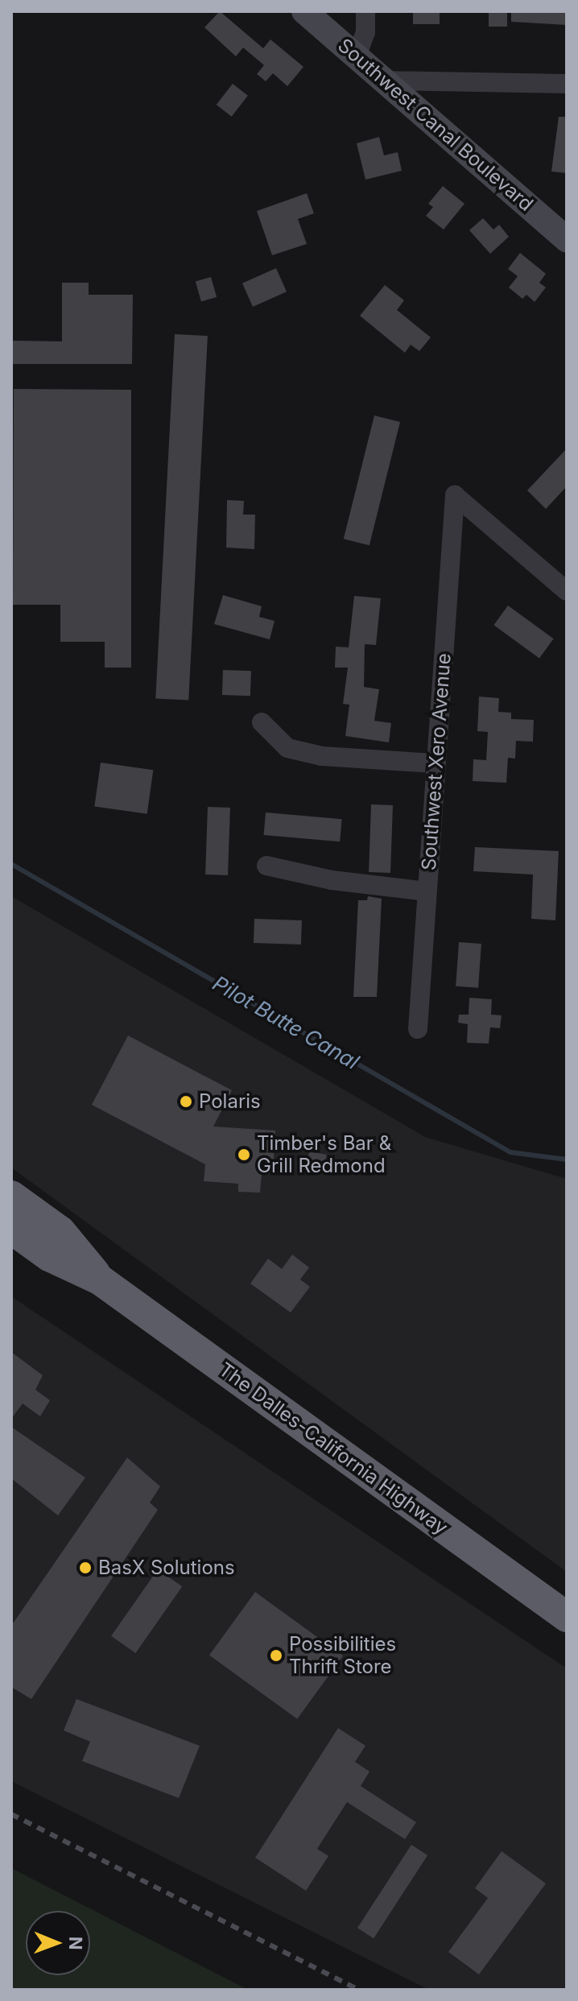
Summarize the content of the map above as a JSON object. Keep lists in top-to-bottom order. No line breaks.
{"streets":{"highway":["The Dalles-California Highway"],"main road":["Southwest Canal Boulevard"],"street":["Southwest Xero Avenue"]},"water":["Pilot Butte Canal"],"places":["Polaris","Timber's Bar & Grill Redmond","BasX Solutions","Possibilities Thrift Store"],"north":"right"}
